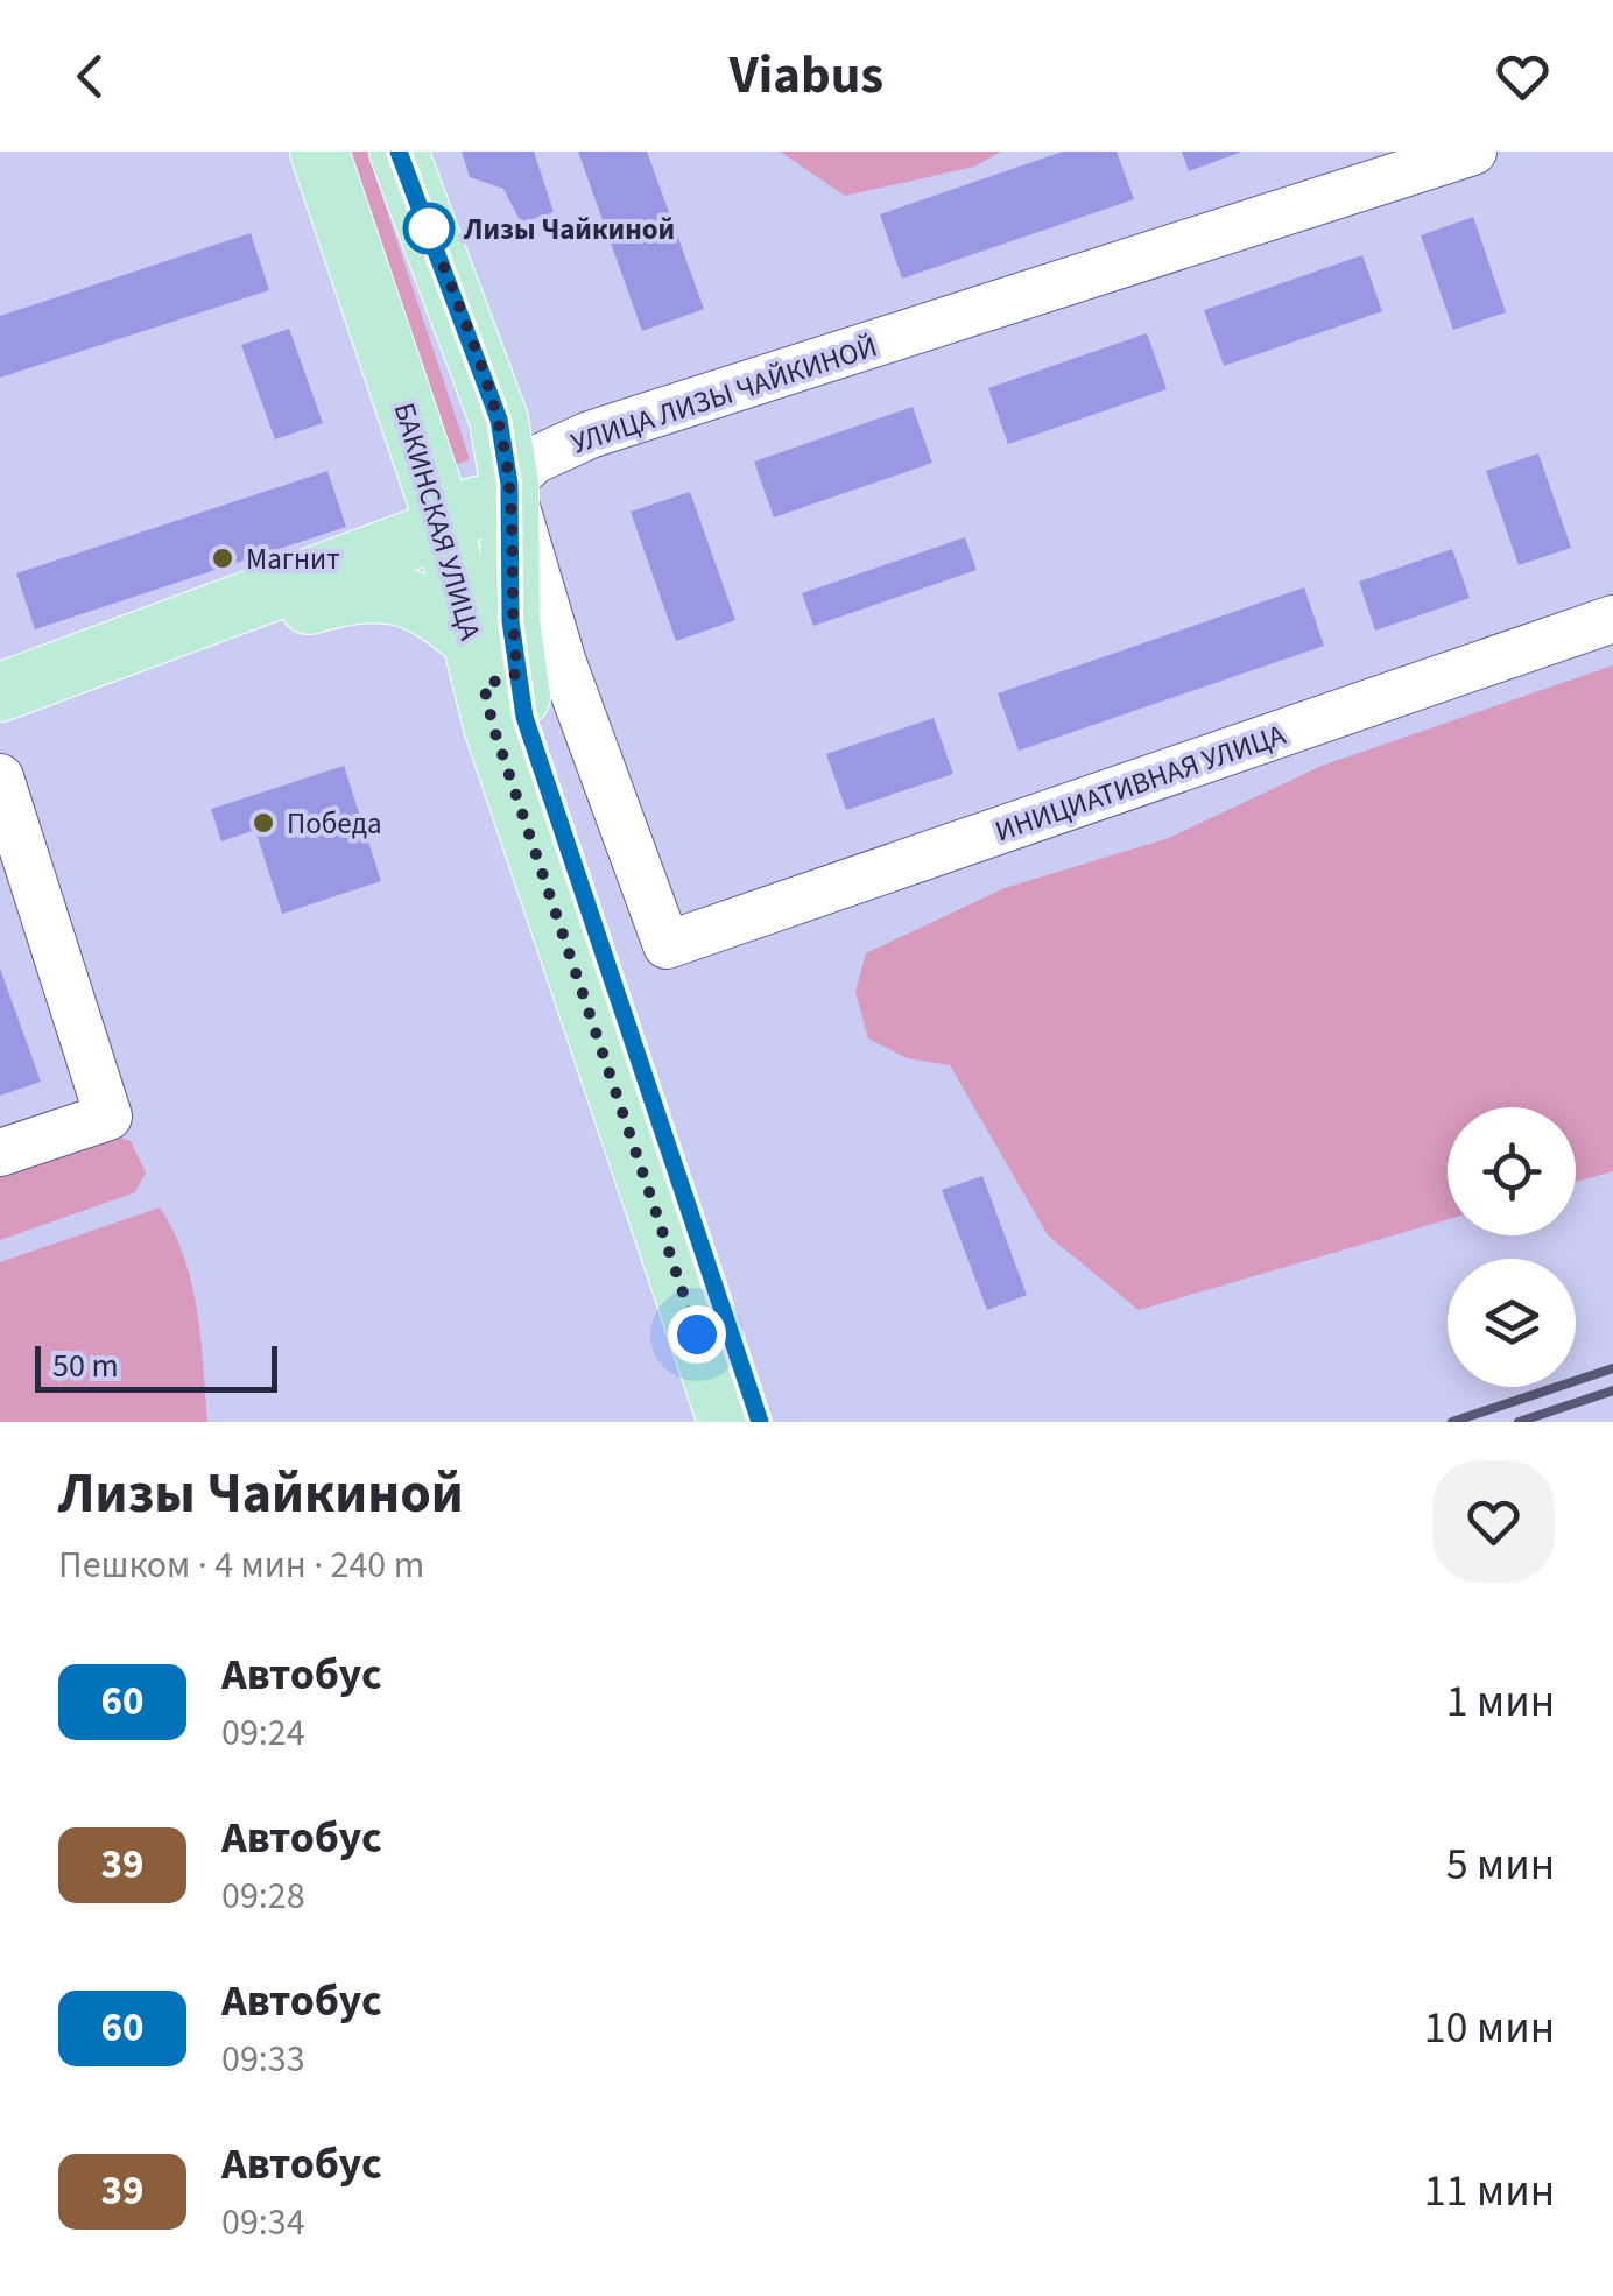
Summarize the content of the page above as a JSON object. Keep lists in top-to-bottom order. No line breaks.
{"streets":{"main road":["УЛИЦА ЛИЗЫ ЧАЙКИНОЙ","БАКИНСКАЯ УЛИЦА"],"street":["ИНИЦИАТИВНАЯ УЛИЦА"]},"crossings":[["УЛИЦА ЛИЗЫ ЧАЙКИНОЙ","БАКИНСКАЯ УЛИЦА"],["УЛИЦА ЛИЗЫ ЧАЙКИНОЙ","ИНИЦИАТИВНАЯ УЛИЦА"],["БАКИНСКАЯ УЛИЦА","ИНИЦИАТИВНАЯ УЛИЦА"]],"places":["Лизы Чайкиной","Магнит","Победа"],"lines":["bus line 60"],"scale_bar":"50 m","page":{"header":"Viabus","scale":"50 m","heading":["Лизы Чайкиной","Пешком · 4 мин · 240 m"],"list":[{"mark":"60","name":"Автобус","note":"09:24","value":"1 мин"},{"mark":"39","name":"Автобус","note":"09:28","value":"5 мин"},{"mark":"60","name":"Автобус","note":"09:33","value":"10 мин"},{"mark":"39","name":"Автобус","note":"09:34","value":"11 мин"}]}}
